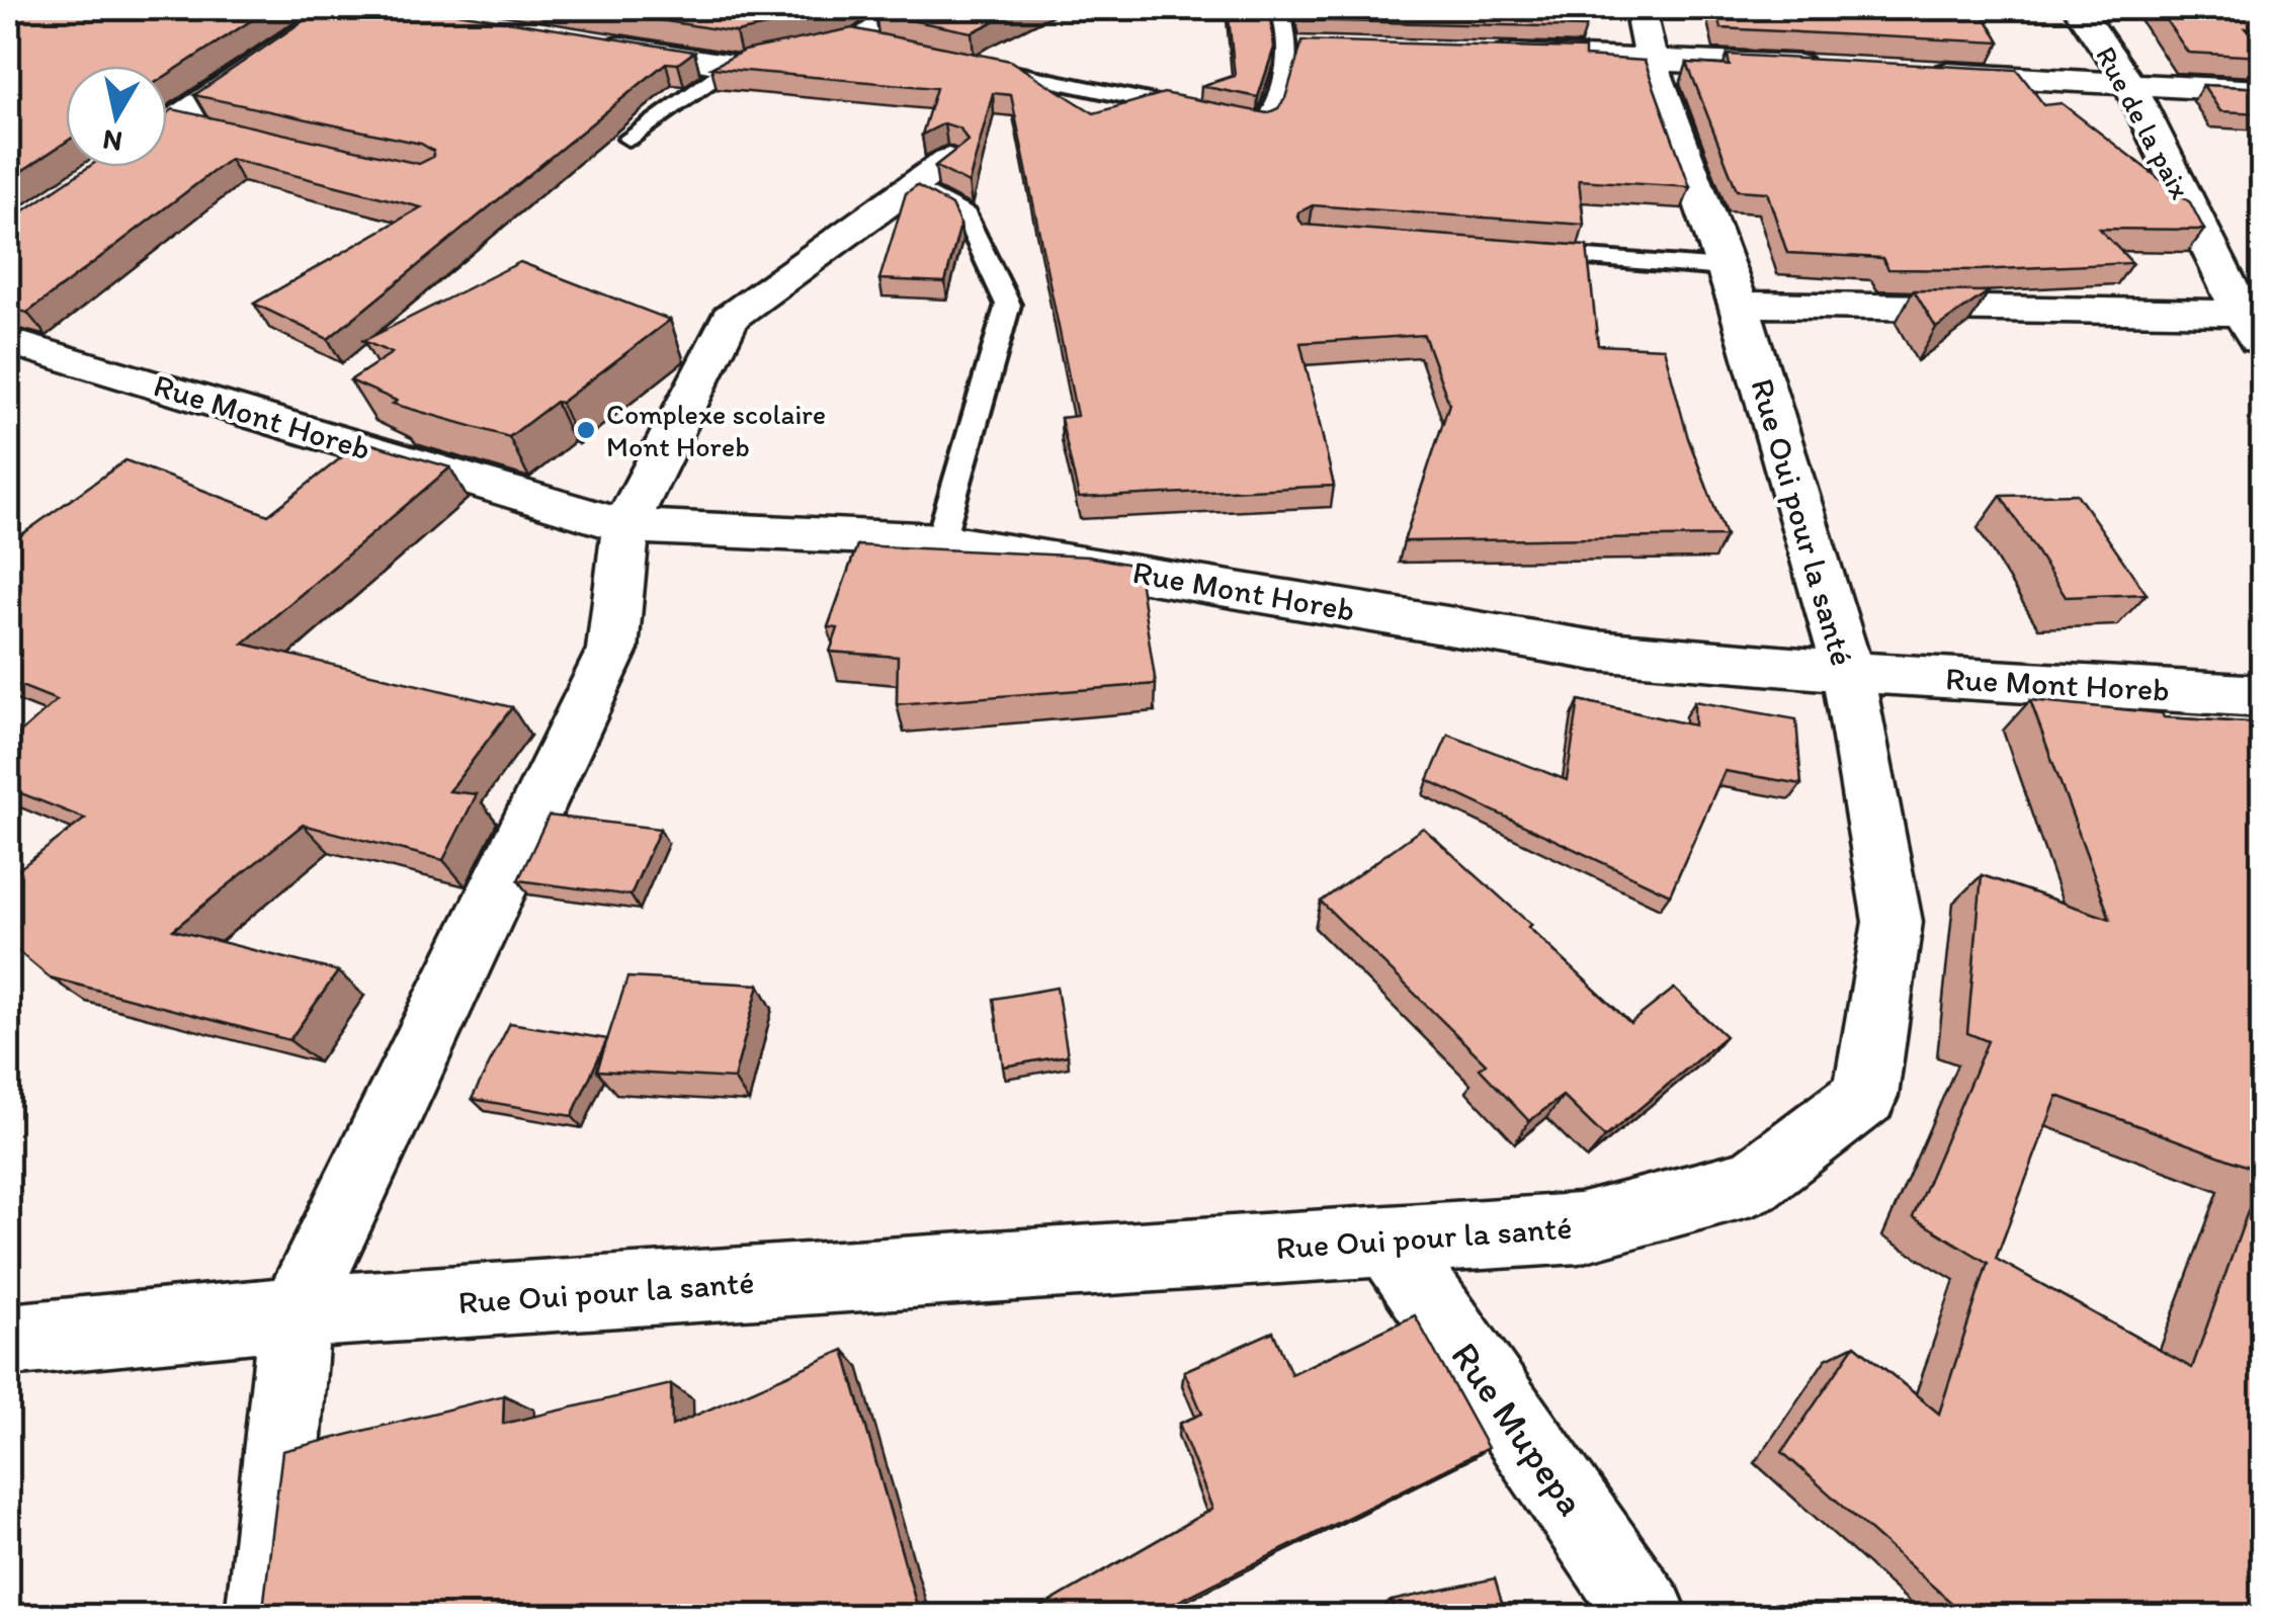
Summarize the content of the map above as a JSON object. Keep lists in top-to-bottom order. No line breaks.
{"streets":{"street":["Rue de la paix","Rue Mont Horeb","Rue Oui pour la santé","Rue Mupepa"]},"crossings":[["Rue Mont Horeb","Rue Oui pour la santé"],["Rue Oui pour la santé","Rue Mupepa"]],"places":["Complexe scolaire Mont Horeb"],"north":"bottom"}
